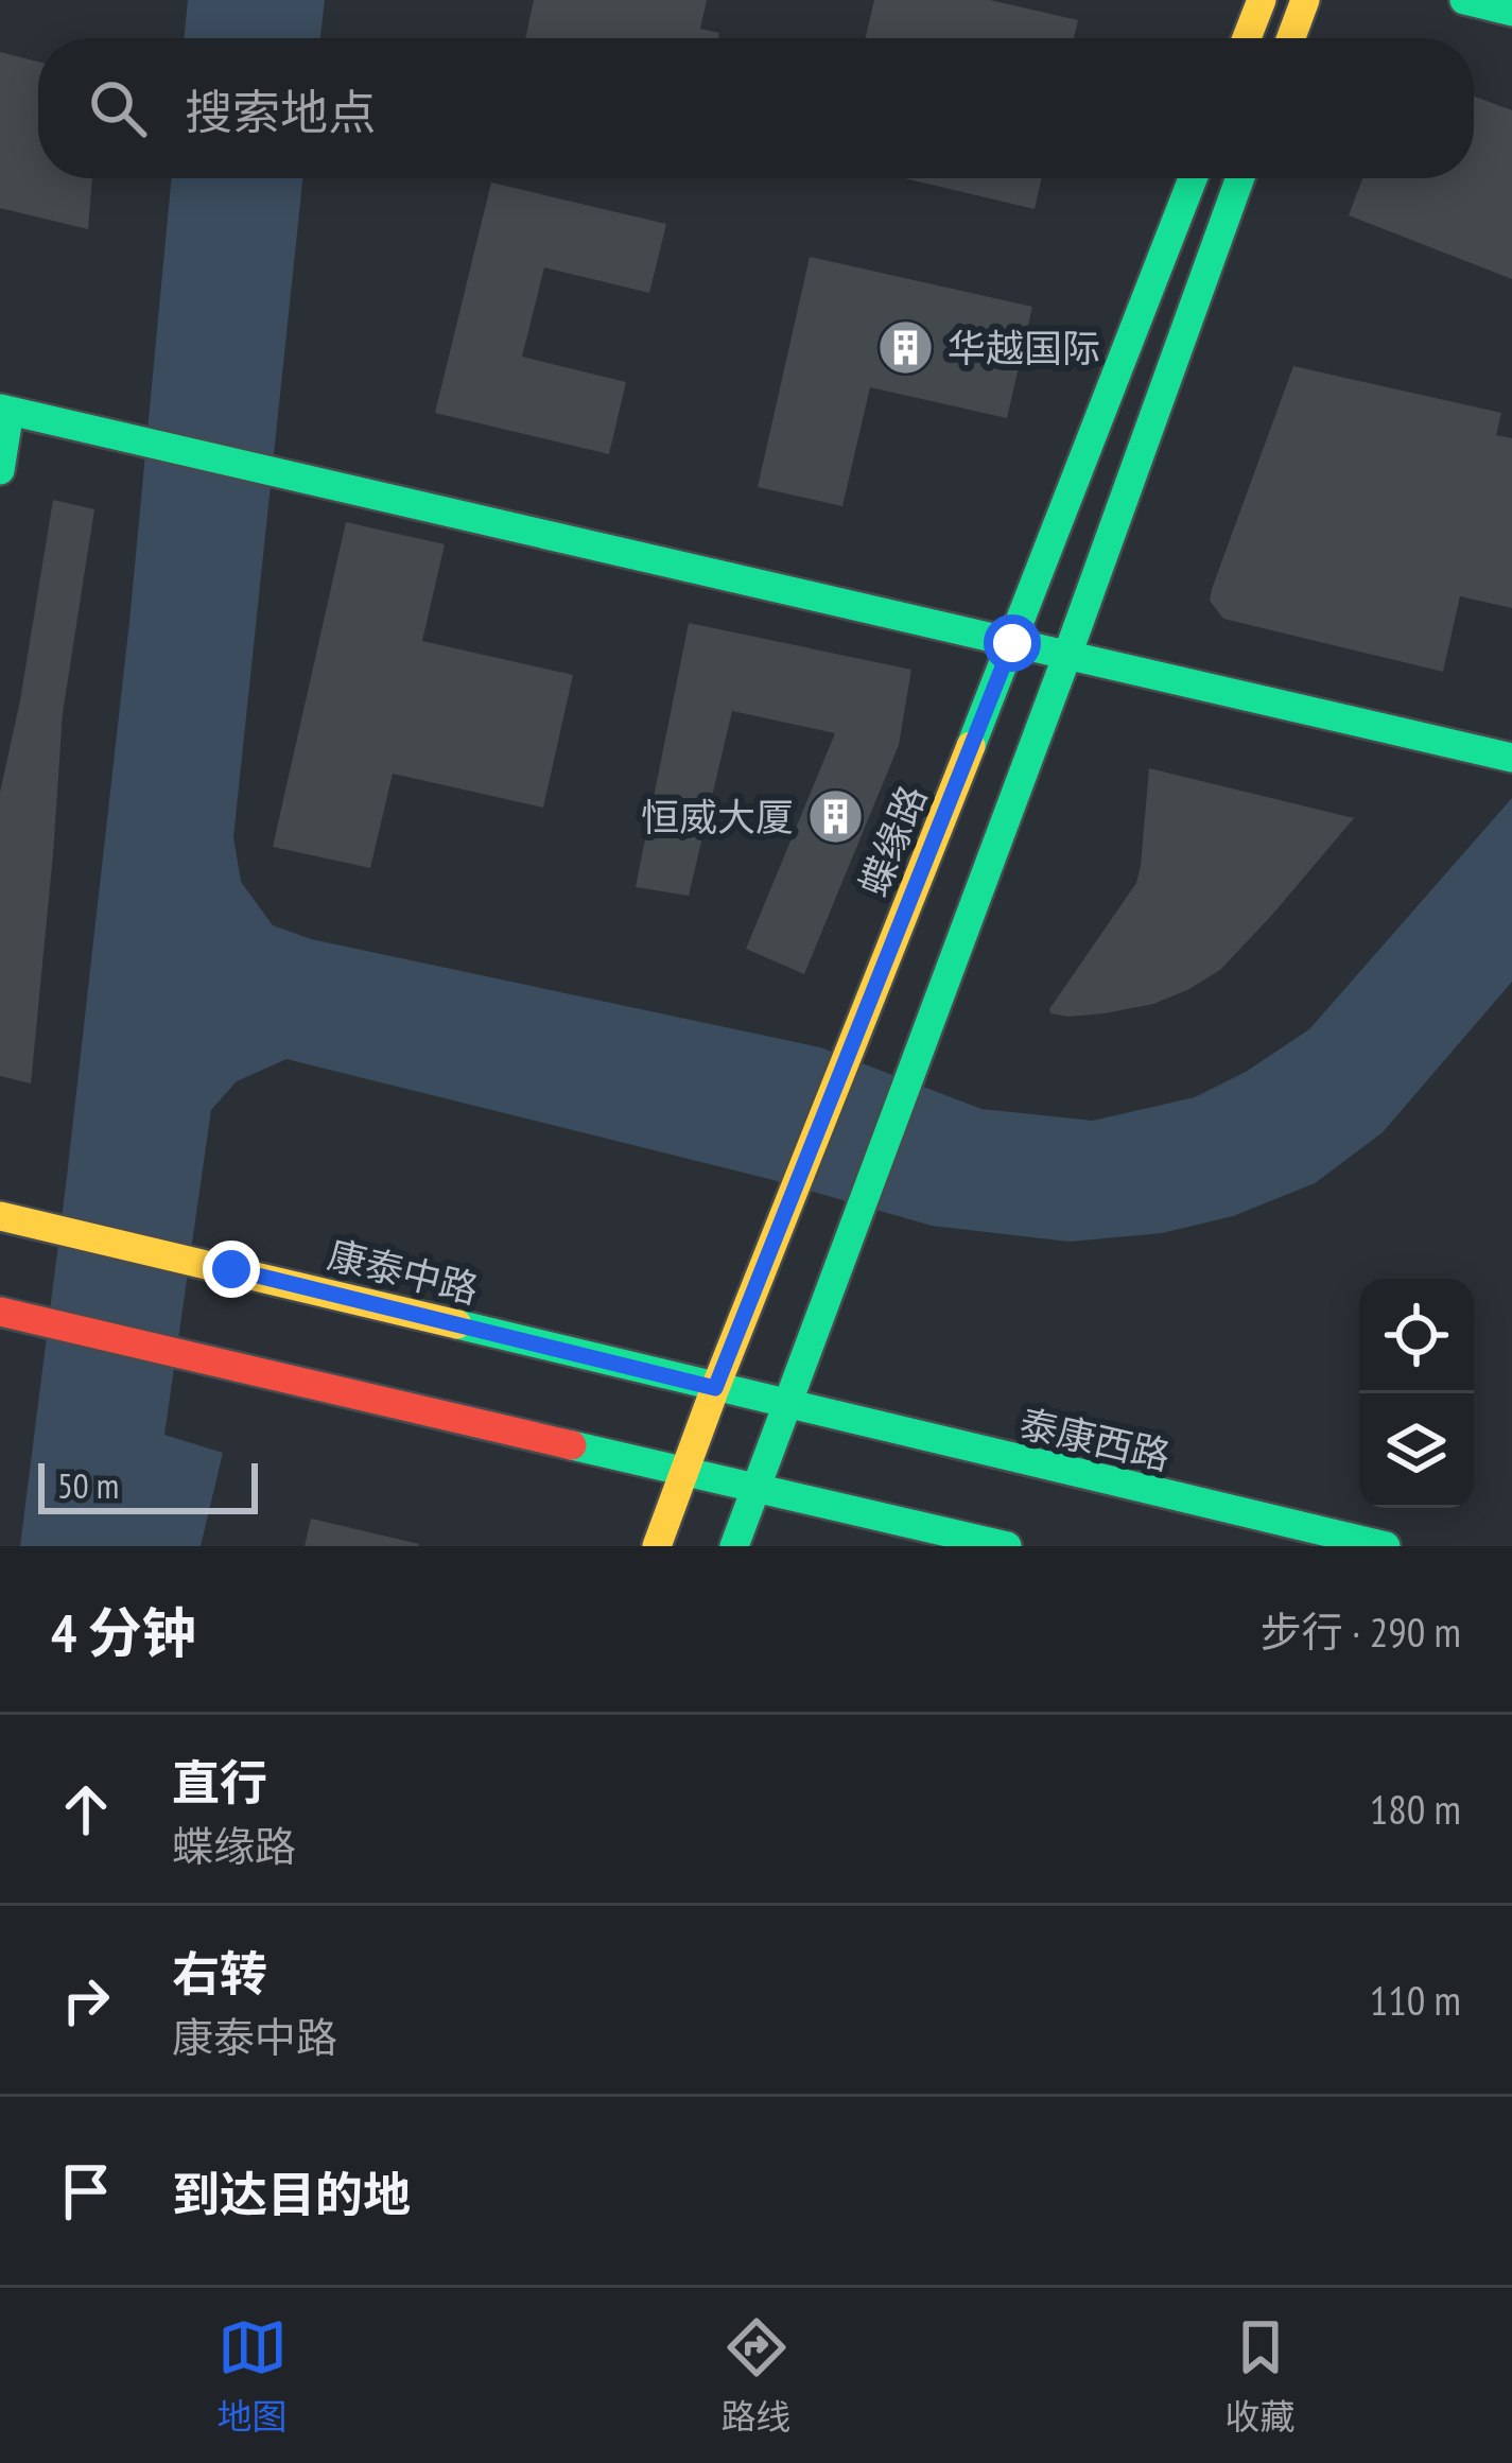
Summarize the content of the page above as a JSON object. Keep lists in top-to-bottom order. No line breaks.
{"streets":{"street":["蝶缘路","康泰中路","泰康西路"]},"crossings":[["蝶缘路","康泰中路"],["康泰中路","泰康西路"]],"places":{"building":["华越国际","恒威大厦"]},"scale_bar":"50 m","page":{"search":"搜索地点","scale":"50 m","heading":["4 分钟","步行 · 290 m"],"list":[["直行","蝶缘路","180 m"],["右转","康泰中路","110 m"],"到达目的地"],"nav":["地图","路线","收藏"]}}
